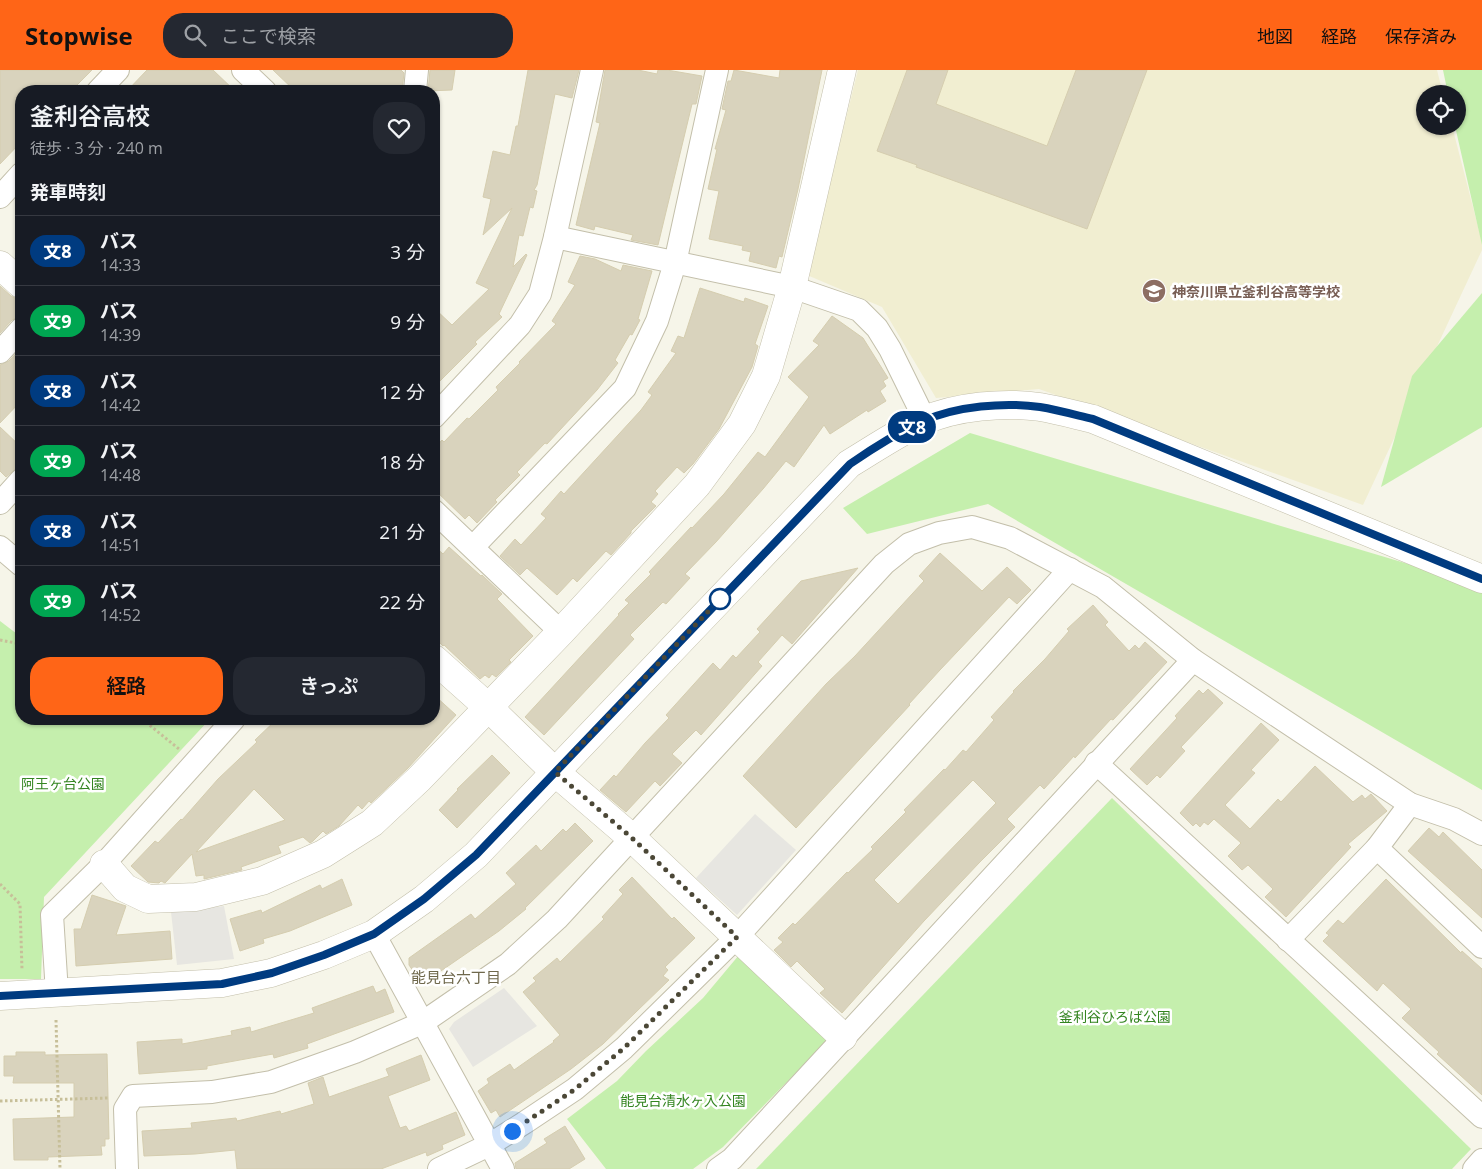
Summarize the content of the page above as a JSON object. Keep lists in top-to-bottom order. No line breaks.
{"districts":["能見台六丁目"],"parks":["阿王ヶ台公園","釜利谷ひろば公園","能見台清水ヶ入公園"],"places":{"school or university":["神奈川県立釜利谷高等学校"]},"lines":["bus line 文8"],"page":{"header":"Stopwise","search":"ここで検索","nav":["地図","経路","保存済み"],"on_map":"文8","heading":[["釜利谷高校","徒歩 · 3 分 · 240 m"],"発車時刻"],"list":[{"mark":"文8","name":"バス","note":"14:33","value":"3 分"},{"mark":"文9","name":"バス","note":"14:39","value":"9 分"},{"mark":"文8","name":"バス","note":"14:42","value":"12 分"},{"mark":"文9","name":"バス","note":"14:48","value":"18 分"},{"mark":"文8","name":"バス","note":"14:51","value":"21 分"},{"mark":"文9","name":"バス","note":"14:52","value":"22 分"}],"buttons":["経路","きっぷ"]}}
